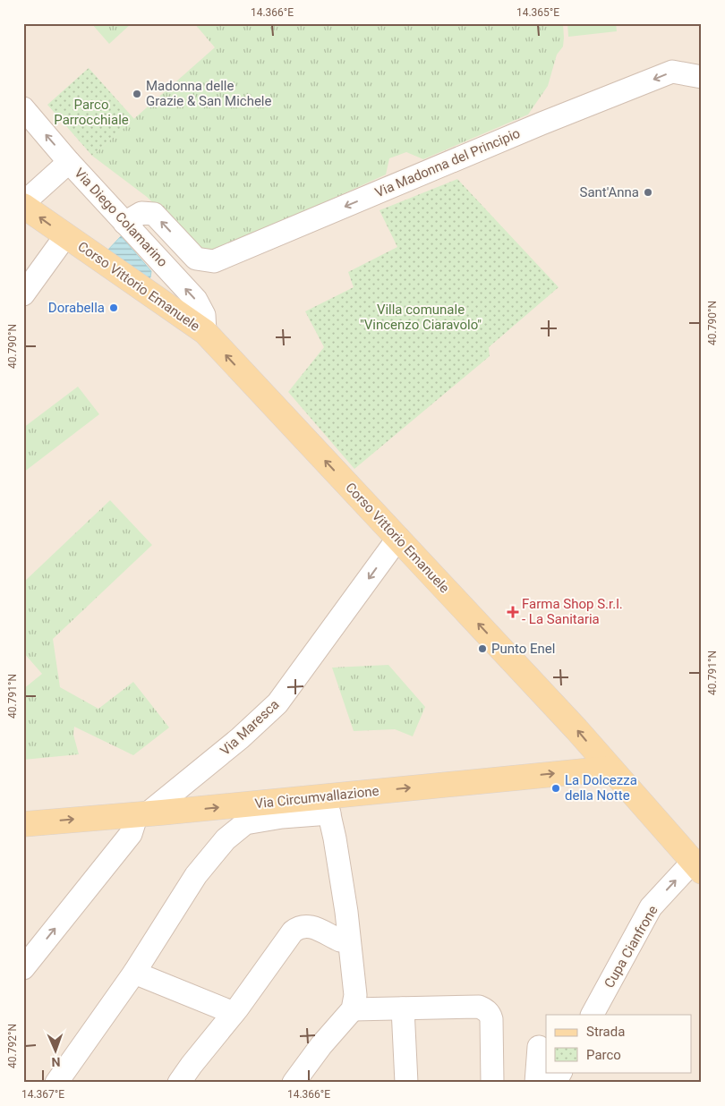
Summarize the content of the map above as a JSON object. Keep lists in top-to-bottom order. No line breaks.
{"streets":{"main road":["Corso Vittorio Emanuele","Via Circumvallazione"],"street":["Via Madonna del Principio","Via Diego Colamarino","Via Maresca","Cupa Cianfrone"]},"crossings":[["Via Madonna del Principio","Via Diego Colamarino"],["Via Diego Colamarino","Corso Vittorio Emanuele"],["Corso Vittorio Emanuele","Via Maresca"],["Corso Vittorio Emanuele","Via Circumvallazione"],["Corso Vittorio Emanuele","Cupa Cianfrone"],["Via Maresca","Via Circumvallazione"]],"one_way":["Via Madonna del Principio","Via Diego Colamarino","Corso Vittorio Emanuele","Via Circumvallazione","Cupa Cianfrone"],"parks":["Parco Parrocchiale","Villa comunale \"Vincenzo Ciaravolo\""],"places":{"other":["Madonna delle Grazie & San Michele","Sant'Anna","Dorabella","Punto Enel","La Dolcezza della Notte"],"health":["Farma Shop S.r.l. - La Sanitaria"]},"legend":["Strada","Parco"],"north":"bottom","coordinates":["14.366°E","14.365°E","40.790°N","40.791°N","40.792°N","14.367°E"]}
